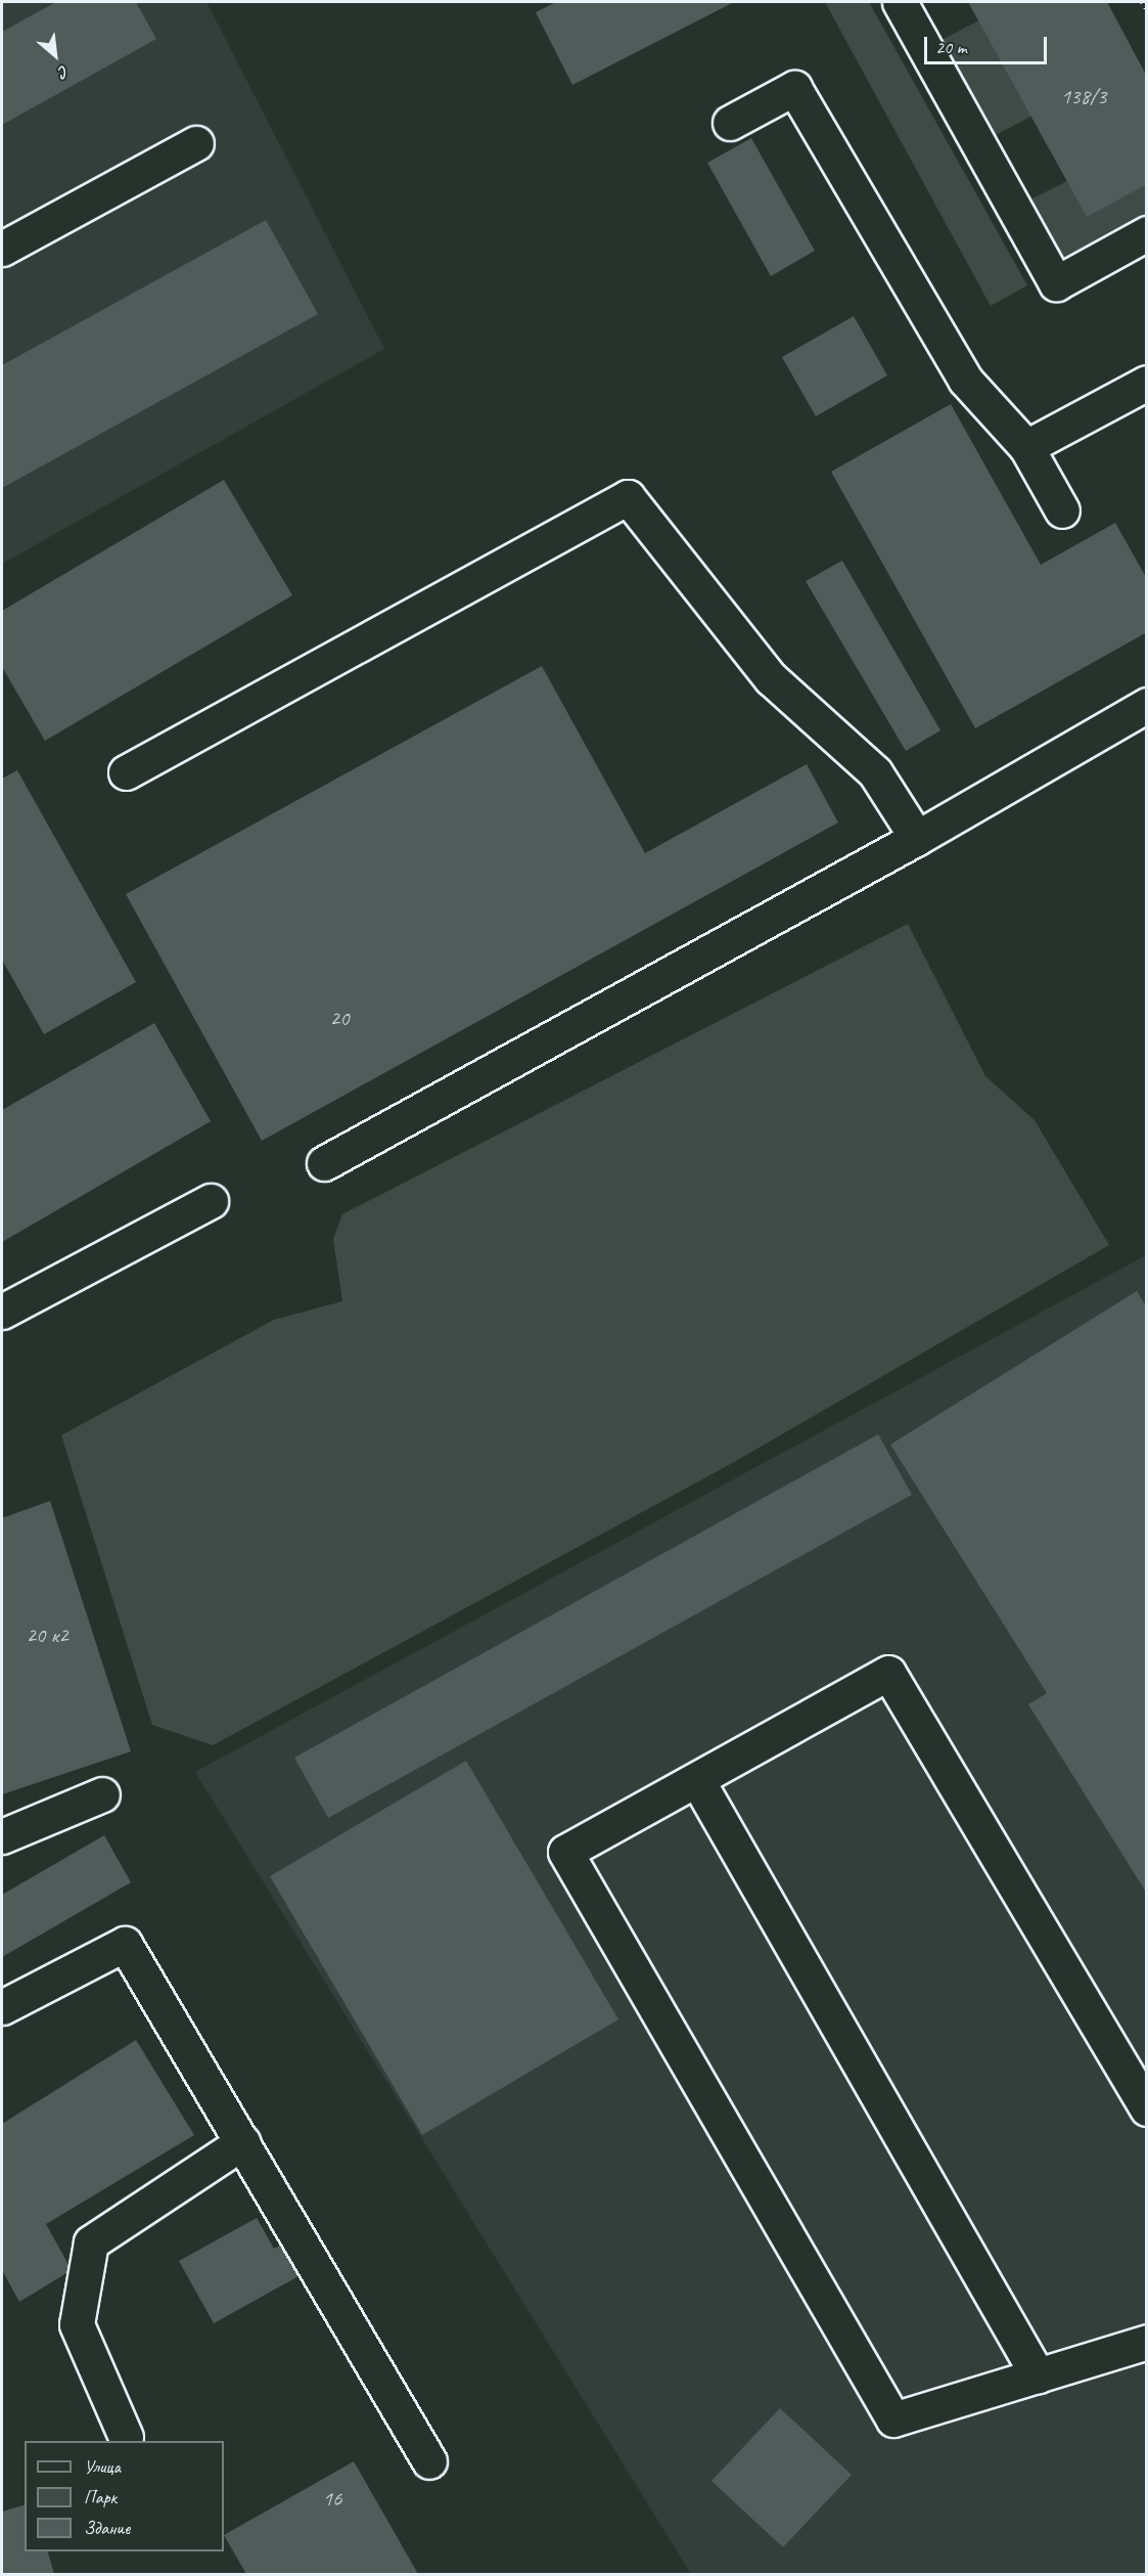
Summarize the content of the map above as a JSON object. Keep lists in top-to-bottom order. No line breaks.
{"house_numbers":["138/3","20","20 к2","16"],"legend":["Улица","Парк","Здание"],"scale_bar":"20 m","north":"bottom right"}
